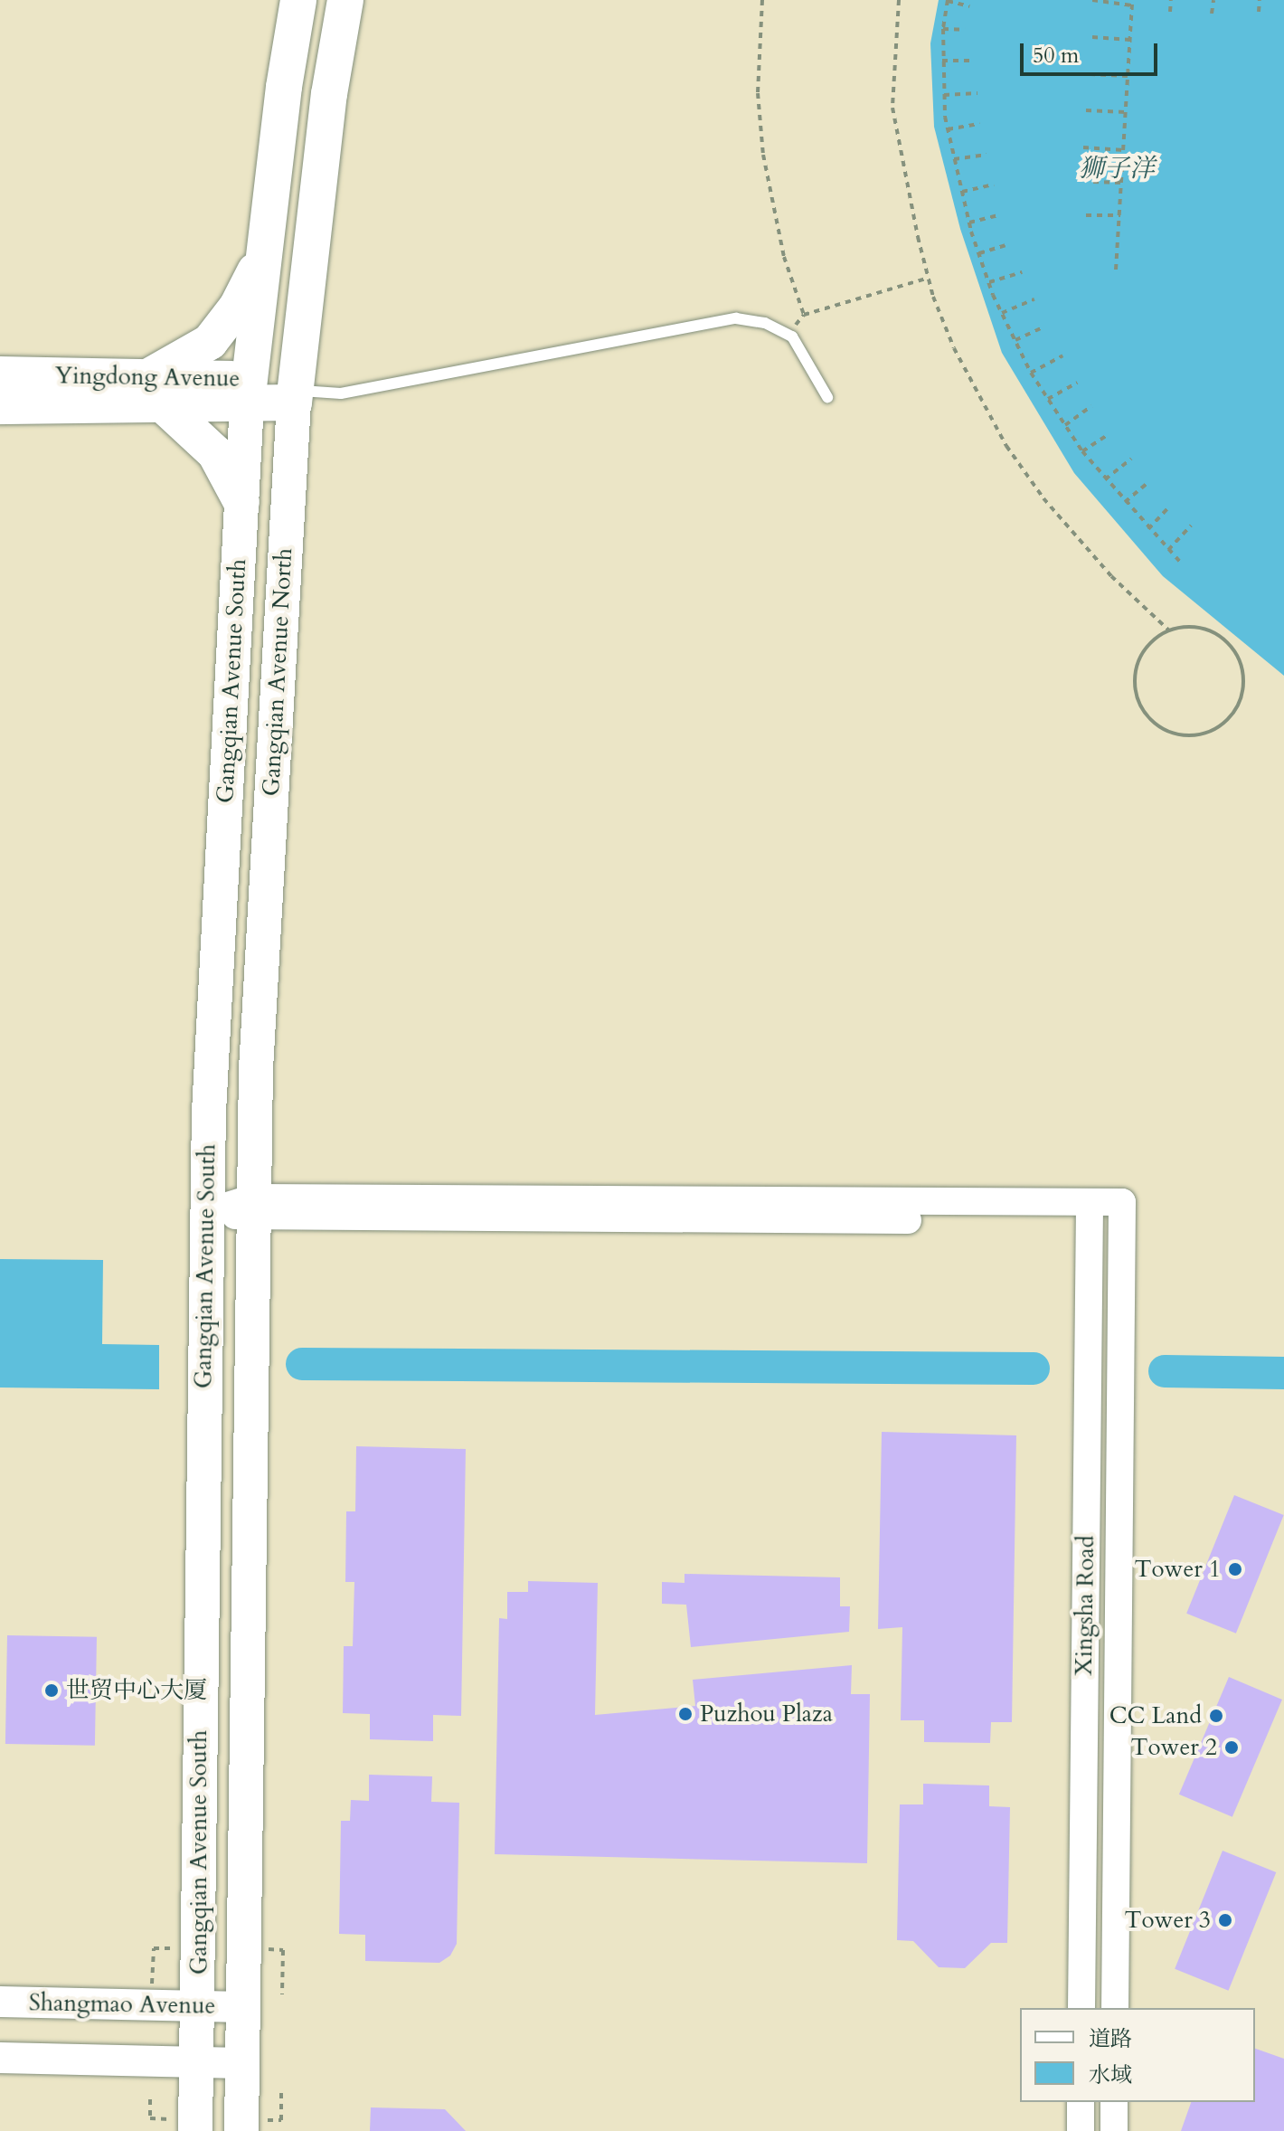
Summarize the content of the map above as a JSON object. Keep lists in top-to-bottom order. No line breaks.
{"streets":{"highway":["Yingdong Avenue","Gangqian Avenue North"],"main road":["Gangqian Avenue South","Shangmao Avenue"],"street":["Xingsha Road"]},"crossings":[["Yingdong Avenue","Gangqian Avenue North"],["Yingdong Avenue","Gangqian Avenue South"],["Gangqian Avenue North","Gangqian Avenue South"],["Gangqian Avenue South","Shangmao Avenue"]],"water":["狮子洋"],"places":["Tower 1","世贸中心大厦","Puzhou Plaza","CC Land","Tower 2","Tower 3"],"legend":["道路","水域"],"scale_bar":"50 m"}
